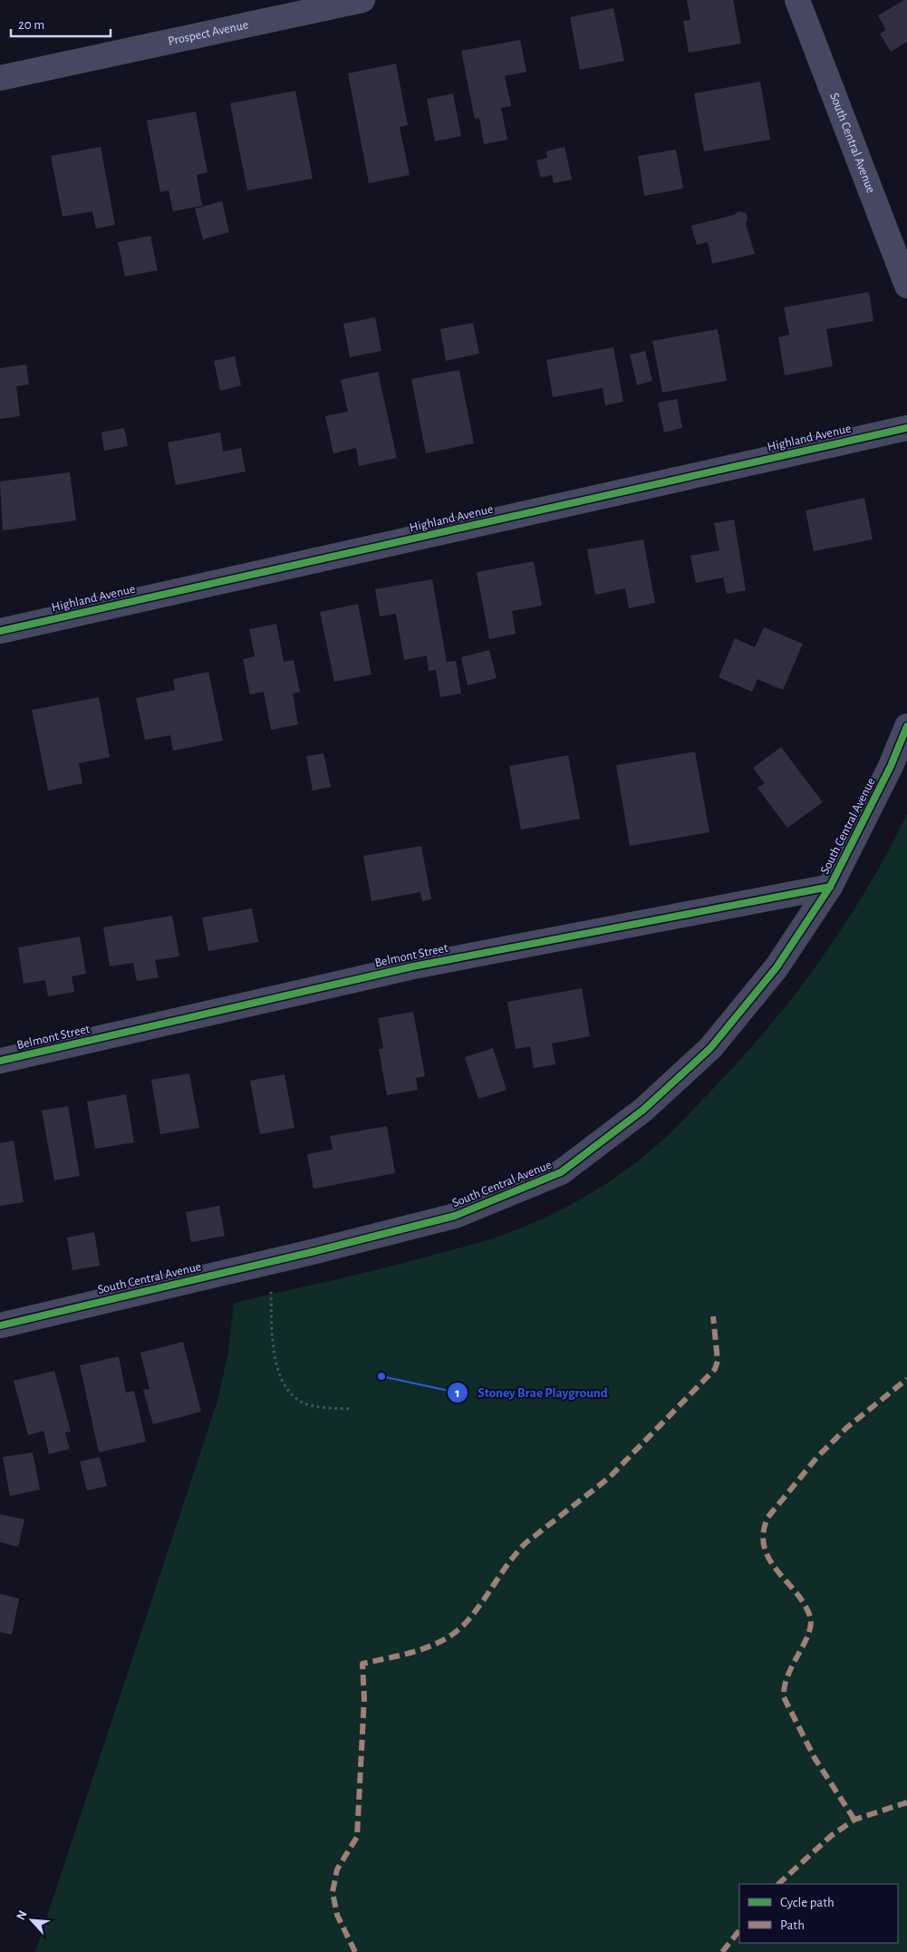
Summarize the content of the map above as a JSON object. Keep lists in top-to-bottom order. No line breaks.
{"streets":{"street":["Prospect Avenue","South Central Avenue","Highland Avenue","Belmont Street"]},"crossings":[["South Central Avenue","Belmont Street"]],"places":["Stoney Brae Playground"],"legend":["Cycle path","Path"],"scale_bar":"20 m","north":"top left"}
